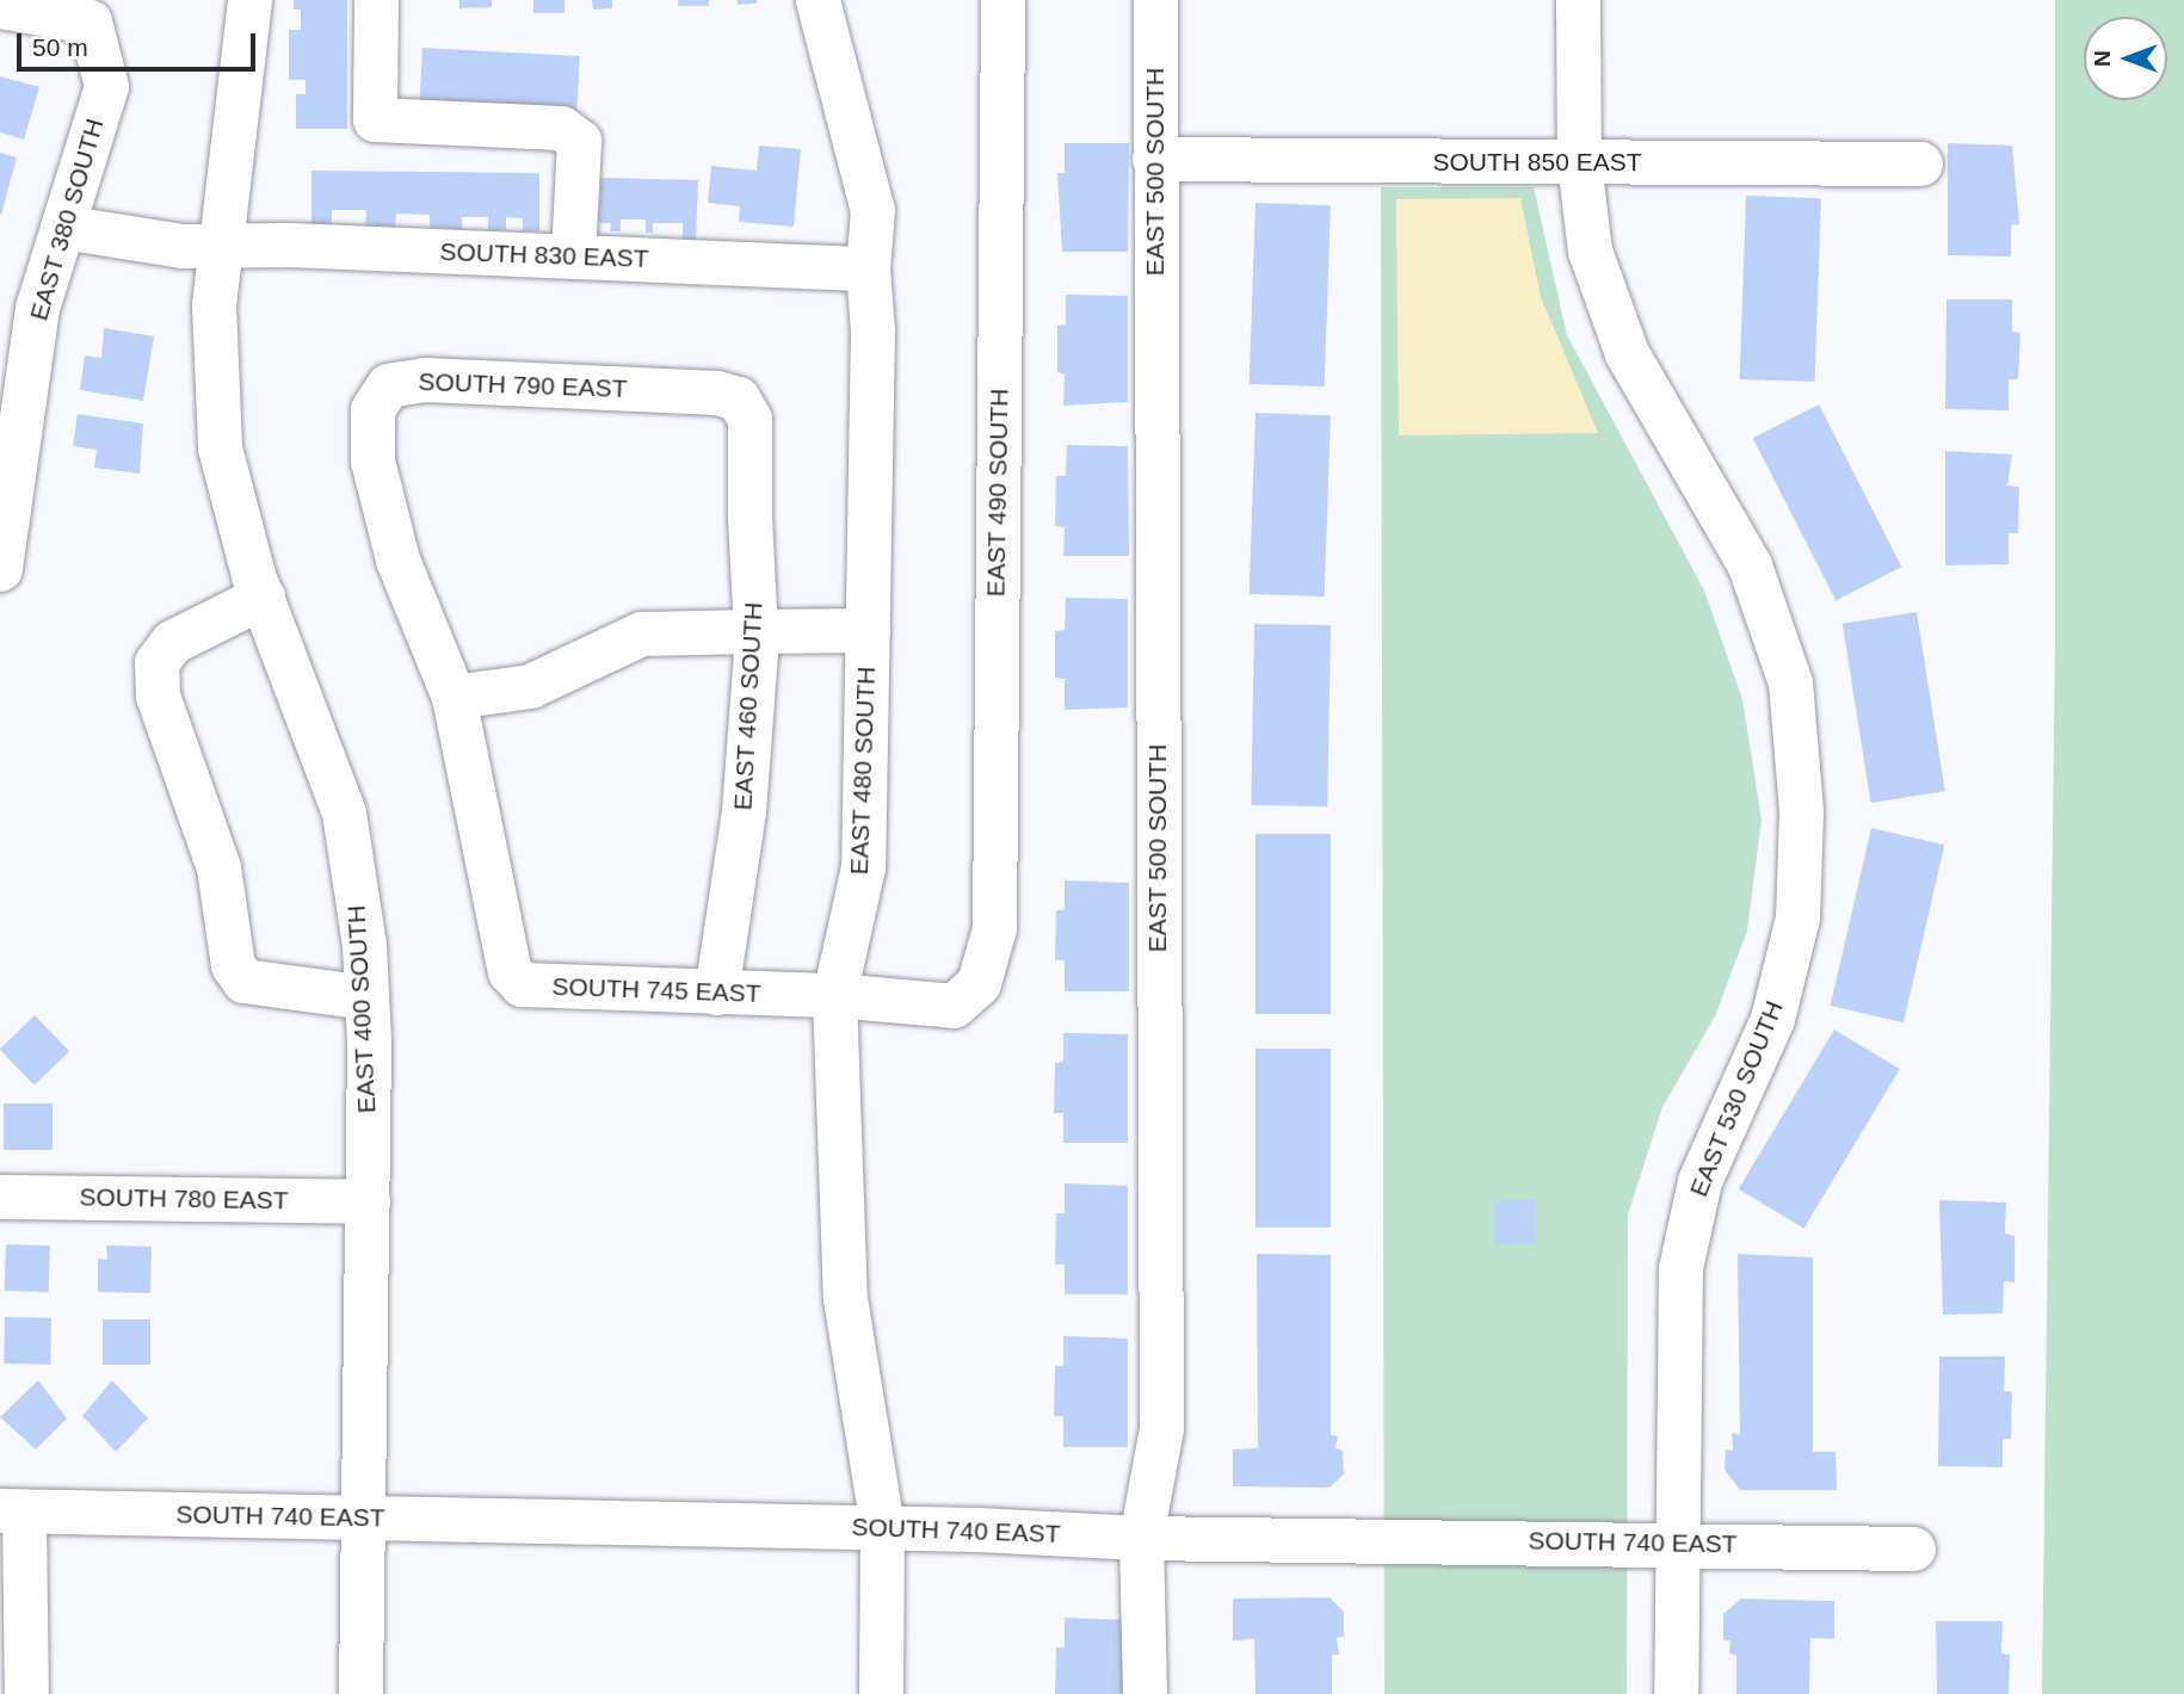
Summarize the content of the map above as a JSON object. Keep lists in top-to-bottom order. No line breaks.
{"streets":{"street":["SOUTH 850 EAST","EAST 500 SOUTH","EAST 380 SOUTH","SOUTH 830 EAST","SOUTH 790 EAST","EAST 490 SOUTH","EAST 460 SOUTH","EAST 480 SOUTH","SOUTH 745 EAST","EAST 400 SOUTH","EAST 530 SOUTH","SOUTH 780 EAST","SOUTH 740 EAST"]},"crossings":[["SOUTH 850 EAST","EAST 500 SOUTH"],["SOUTH 850 EAST","EAST 530 SOUTH"],["EAST 500 SOUTH","SOUTH 740 EAST"],["EAST 380 SOUTH","SOUTH 830 EAST"],["SOUTH 830 EAST","EAST 480 SOUTH"],["SOUTH 830 EAST","EAST 400 SOUTH"],["SOUTH 790 EAST","EAST 460 SOUTH"],["SOUTH 790 EAST","SOUTH 745 EAST"],["EAST 490 SOUTH","SOUTH 745 EAST"],["EAST 460 SOUTH","SOUTH 745 EAST"],["EAST 480 SOUTH","SOUTH 745 EAST"],["EAST 480 SOUTH","SOUTH 740 EAST"],["EAST 400 SOUTH","SOUTH 780 EAST"],["EAST 400 SOUTH","SOUTH 740 EAST"],["EAST 530 SOUTH","SOUTH 740 EAST"]],"scale_bar":"50 m","north":"left"}
